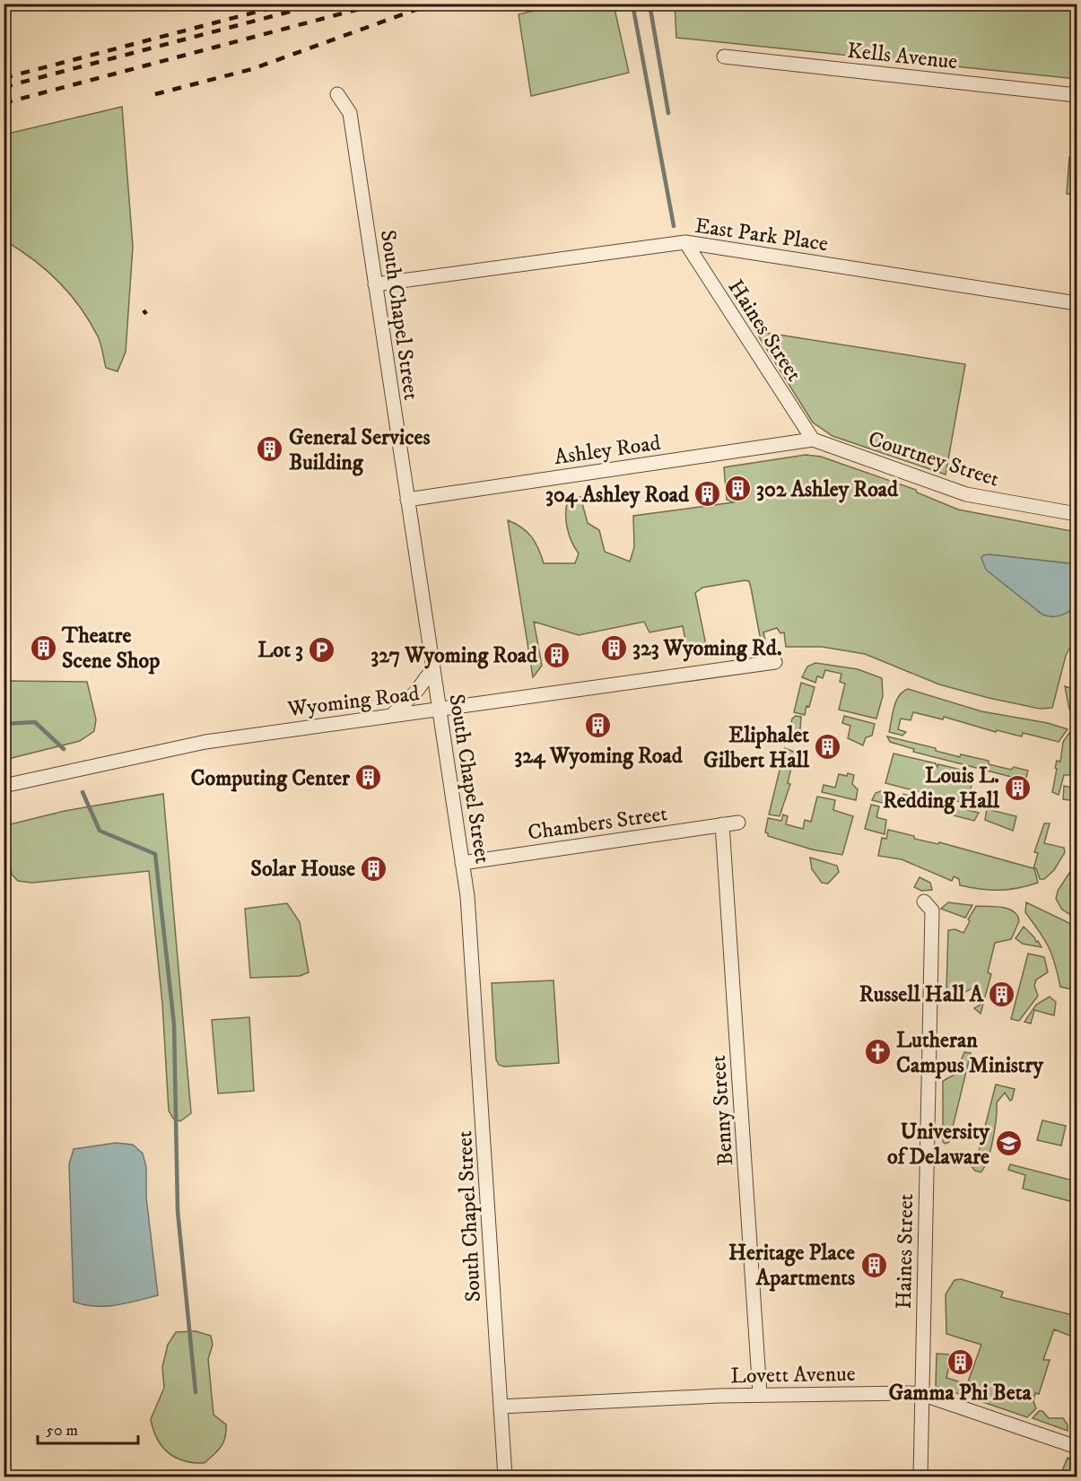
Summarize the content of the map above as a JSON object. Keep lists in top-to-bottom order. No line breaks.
{"streets":{"street":["Kells Avenue","East Park Place","South Chapel Street","Haines Street","Ashley Road","Courtney Street","Wyoming Road","Chambers Street","Benny Street","Lovett Avenue"]},"crossings":[["East Park Place","South Chapel Street"],["East Park Place","Haines Street"],["South Chapel Street","Ashley Road"],["South Chapel Street","Wyoming Road"],["South Chapel Street","Chambers Street"],["South Chapel Street","Lovett Avenue"],["Haines Street","Ashley Road"],["Haines Street","Courtney Street"],["Haines Street","Lovett Avenue"],["Ashley Road","Courtney Street"],["Chambers Street","Benny Street"],["Benny Street","Lovett Avenue"]],"places":{"building":["General Services Building","302 Ashley Road","304 Ashley Road","Theatre Scene Shop","323 Wyoming Rd.","327 Wyoming Road","324 Wyoming Road","Eliphalet Gilbert Hall","Computing Center","Louis L. Redding Hall","Solar House","Russell Hall A","Heritage Place Apartments","Gamma Phi Beta"],"parking":["Lot 3"],"church":["Lutheran Campus Ministry"],"school or university":["University of Delaware"]},"scale_bar":"50 m"}
